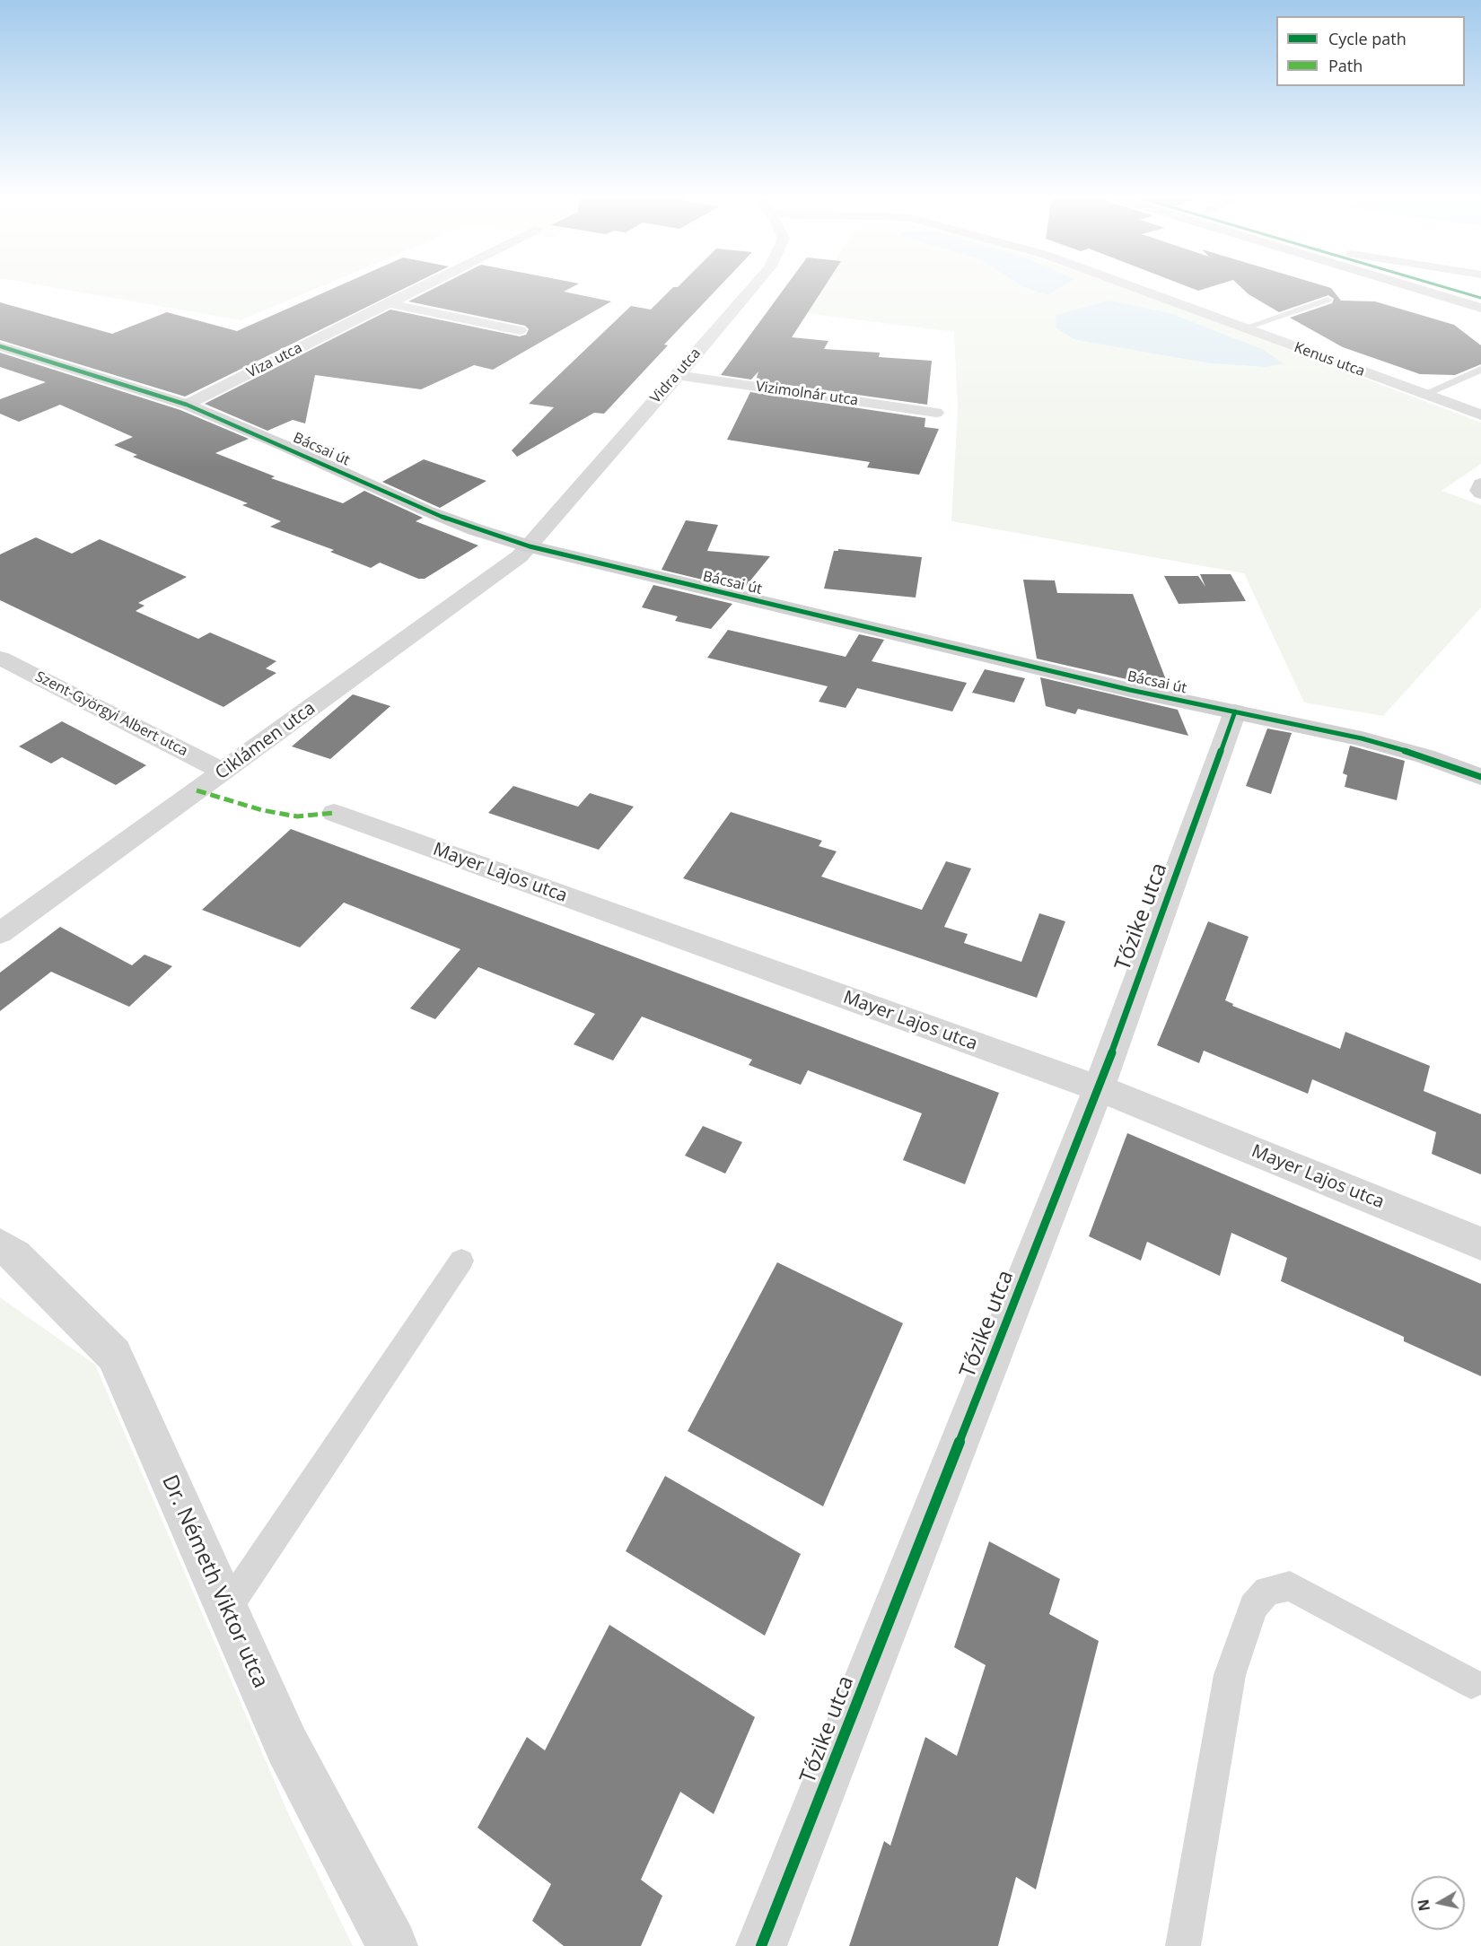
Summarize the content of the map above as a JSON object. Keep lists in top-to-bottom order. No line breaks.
{"streets":{"main road":["Bácsai út"],"street":["Kenus utca","Viza utca","Vidra utca","Vizimolnár utca","Szent-Györgyi Albert utca","Ciklámen utca","Mayer Lajos utca","Tőzike utca","Dr. Németh Viktor utca"]},"crossings":[["Viza utca","Bácsai út"],["Vidra utca","Vizimolnár utca"],["Vidra utca","Bácsai út"],["Vidra utca","Ciklámen utca"],["Bácsai út","Ciklámen utca"],["Bácsai út","Tőzike utca"],["Szent-Györgyi Albert utca","Ciklámen utca"],["Mayer Lajos utca","Tőzike utca"]],"legend":["Cycle path","Path"],"north":"left"}
